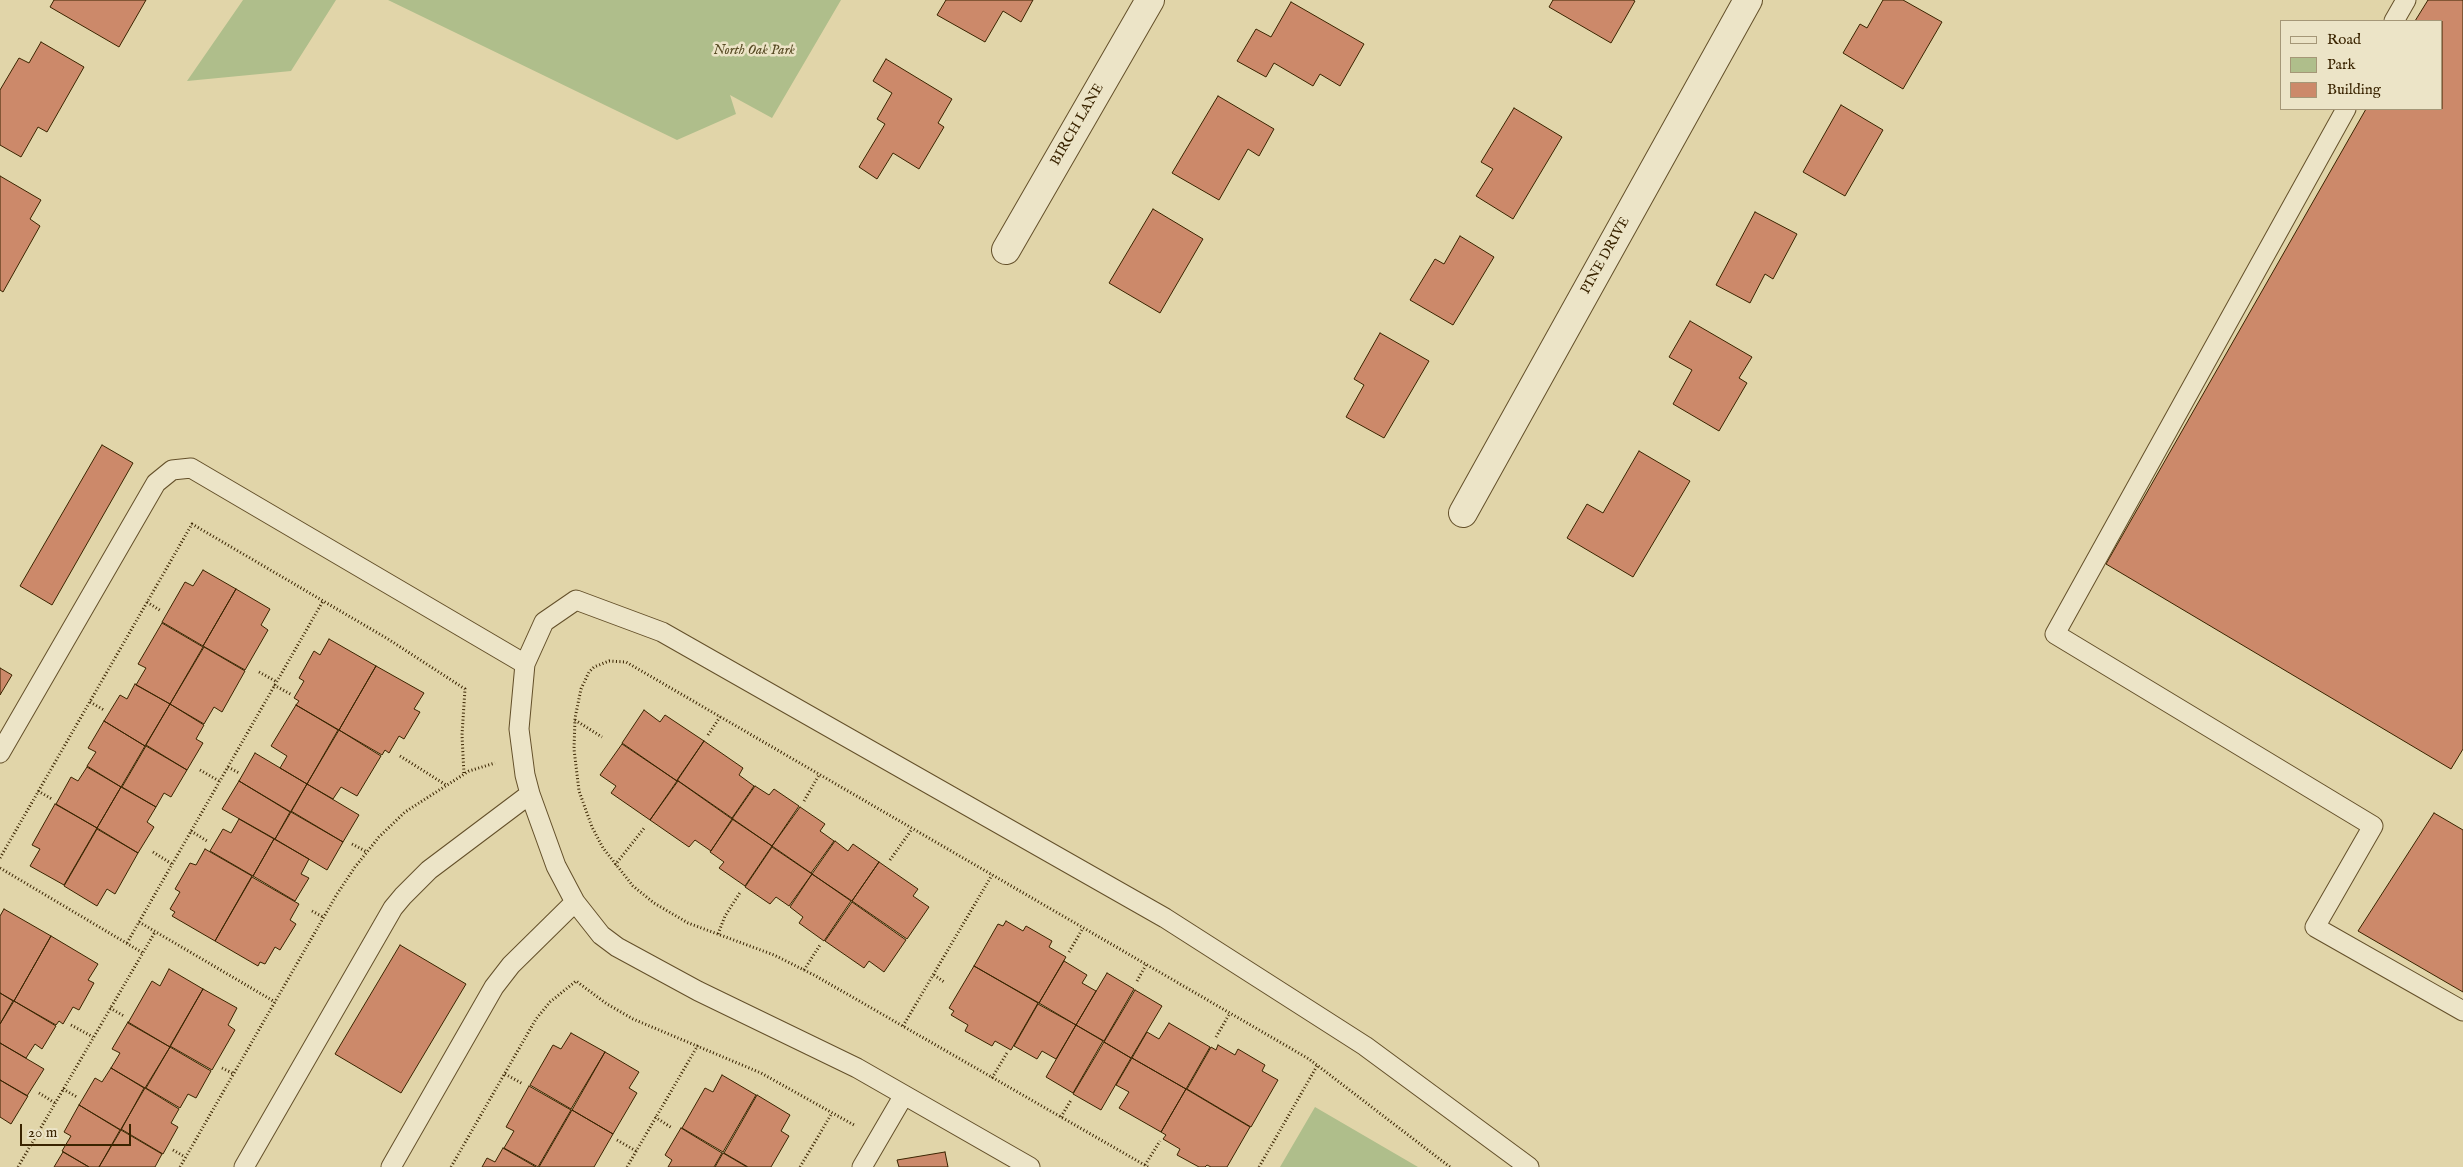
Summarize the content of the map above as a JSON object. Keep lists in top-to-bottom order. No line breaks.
{"streets":{"street":["BIRCH LANE","PINE DRIVE"]},"parks":["North Oak Park"],"legend":["Road","Park","Building"],"scale_bar":"20 m"}
